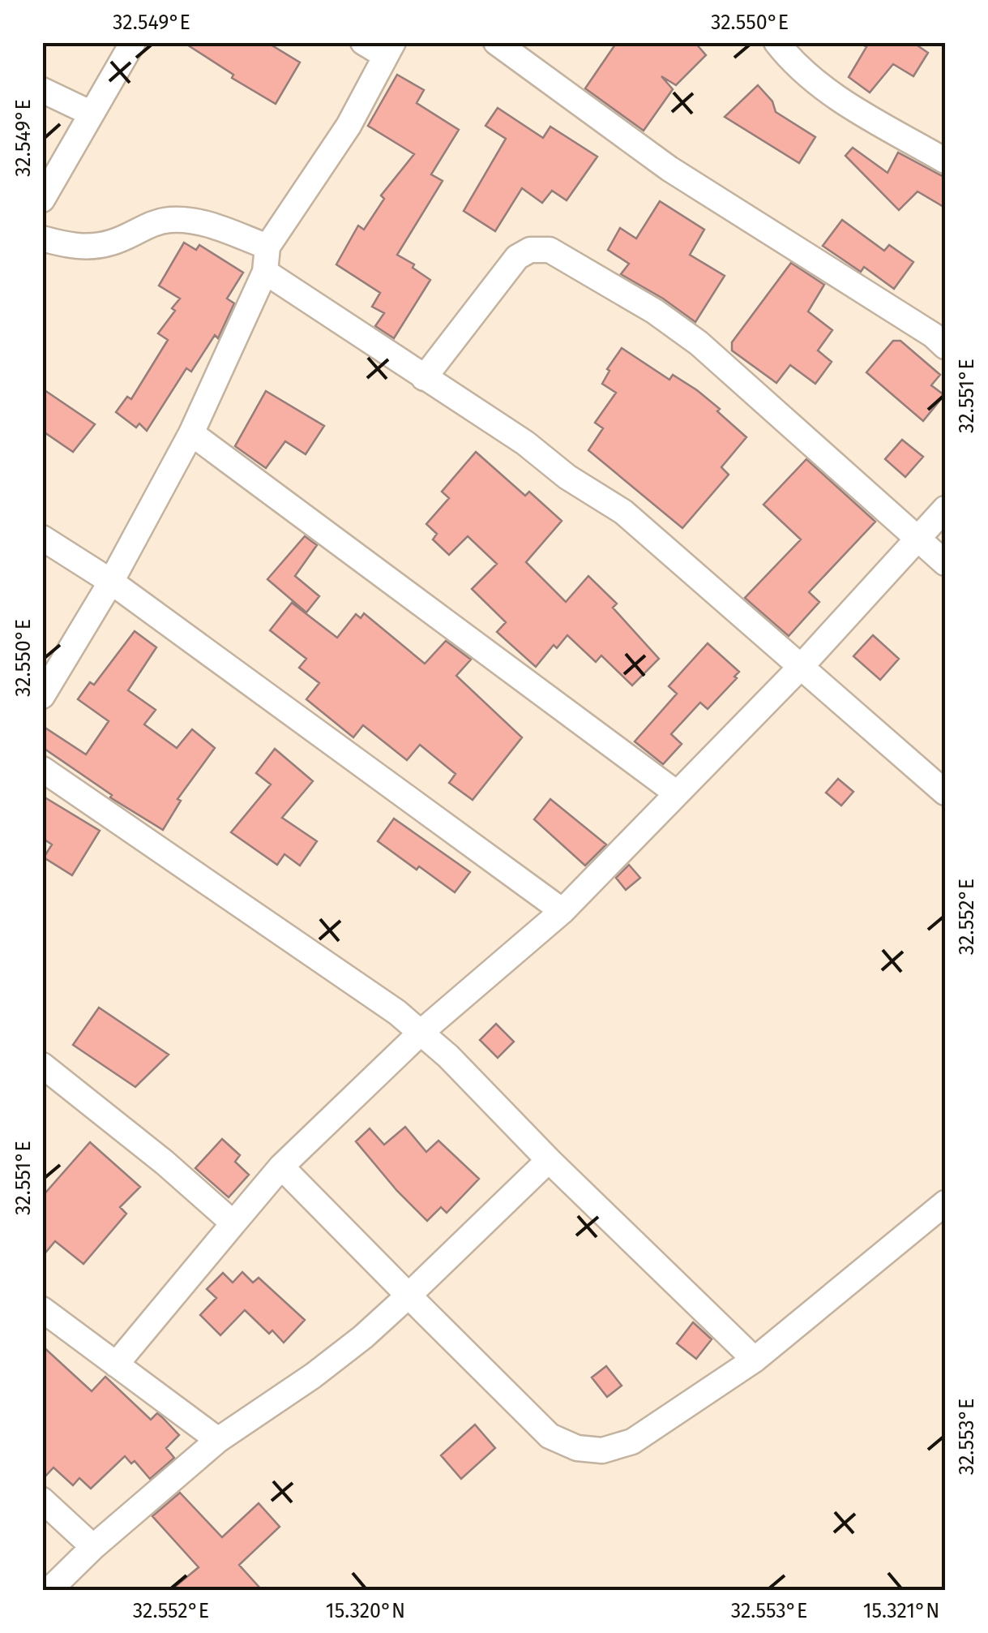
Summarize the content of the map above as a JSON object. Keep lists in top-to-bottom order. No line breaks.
{"coordinates":["32.549°E","32.550°E","32.551°E","32.552°E","32.553°E","15.320°N","15.321°N"]}
